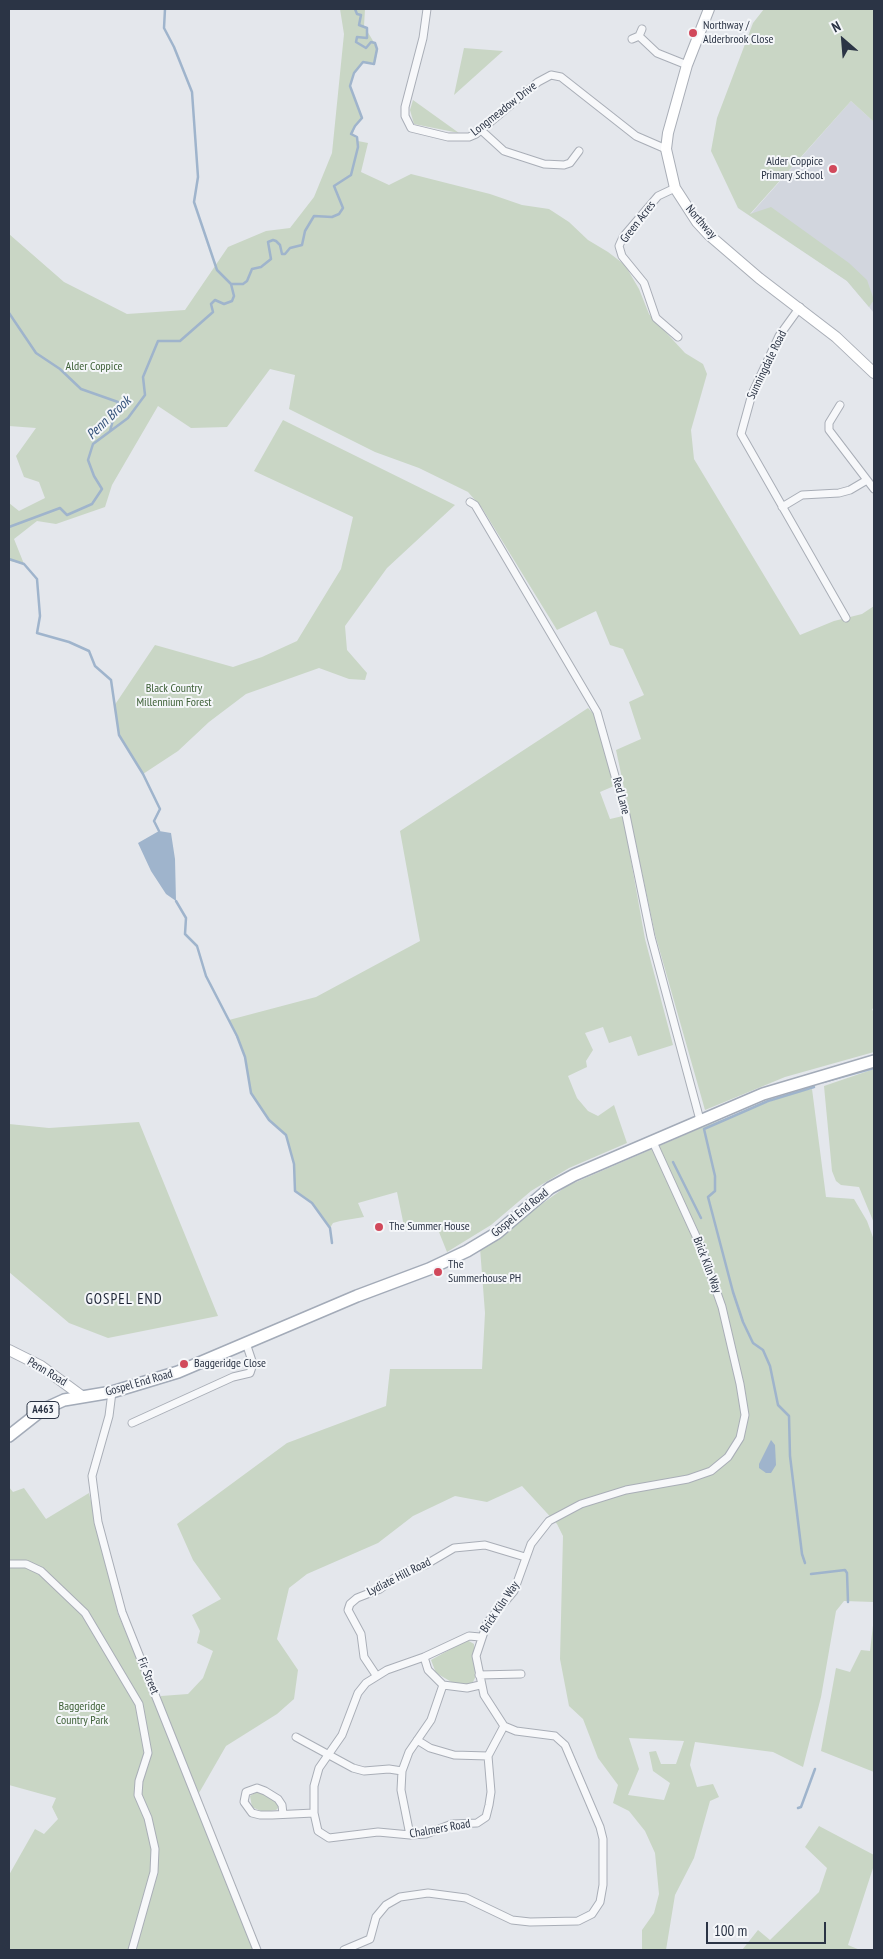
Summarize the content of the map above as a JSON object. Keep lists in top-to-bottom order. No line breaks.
{"streets":{"main road":["Gospel End Road","A463"],"street":["Longmeadow Drive","Green Acres","Northway","Sunningdale Road","Red Lane","Brick Kiln Way","Penn Road","Lydiate Hill Road","Fir Street","Chalmers Road"]},"crossings":[["Longmeadow Drive","Northway"],["Green Acres","Northway"],["Northway","Sunningdale Road"],["Red Lane","Gospel End Road"],["Gospel End Road","Brick Kiln Way"],["Gospel End Road","Penn Road"],["Gospel End Road","A463"],["Gospel End Road","Fir Street"],["Brick Kiln Way","Lydiate Hill Road"],["Brick Kiln Way","Chalmers Road"],["Penn Road","A463"],["Lydiate Hill Road","Chalmers Road"]],"districts":["GOSPEL END"],"water":["Penn Brook"],"parks":["Alder Coppice","Black Country Millennium Forest","Baggeridge Country Park"],"places":["Northway / Alderbrook Close","Alder Coppice Primary School","The Summer House","The Summerhouse PH","Baggeridge Close"],"scale_bar":"100 m","north":"top left"}
